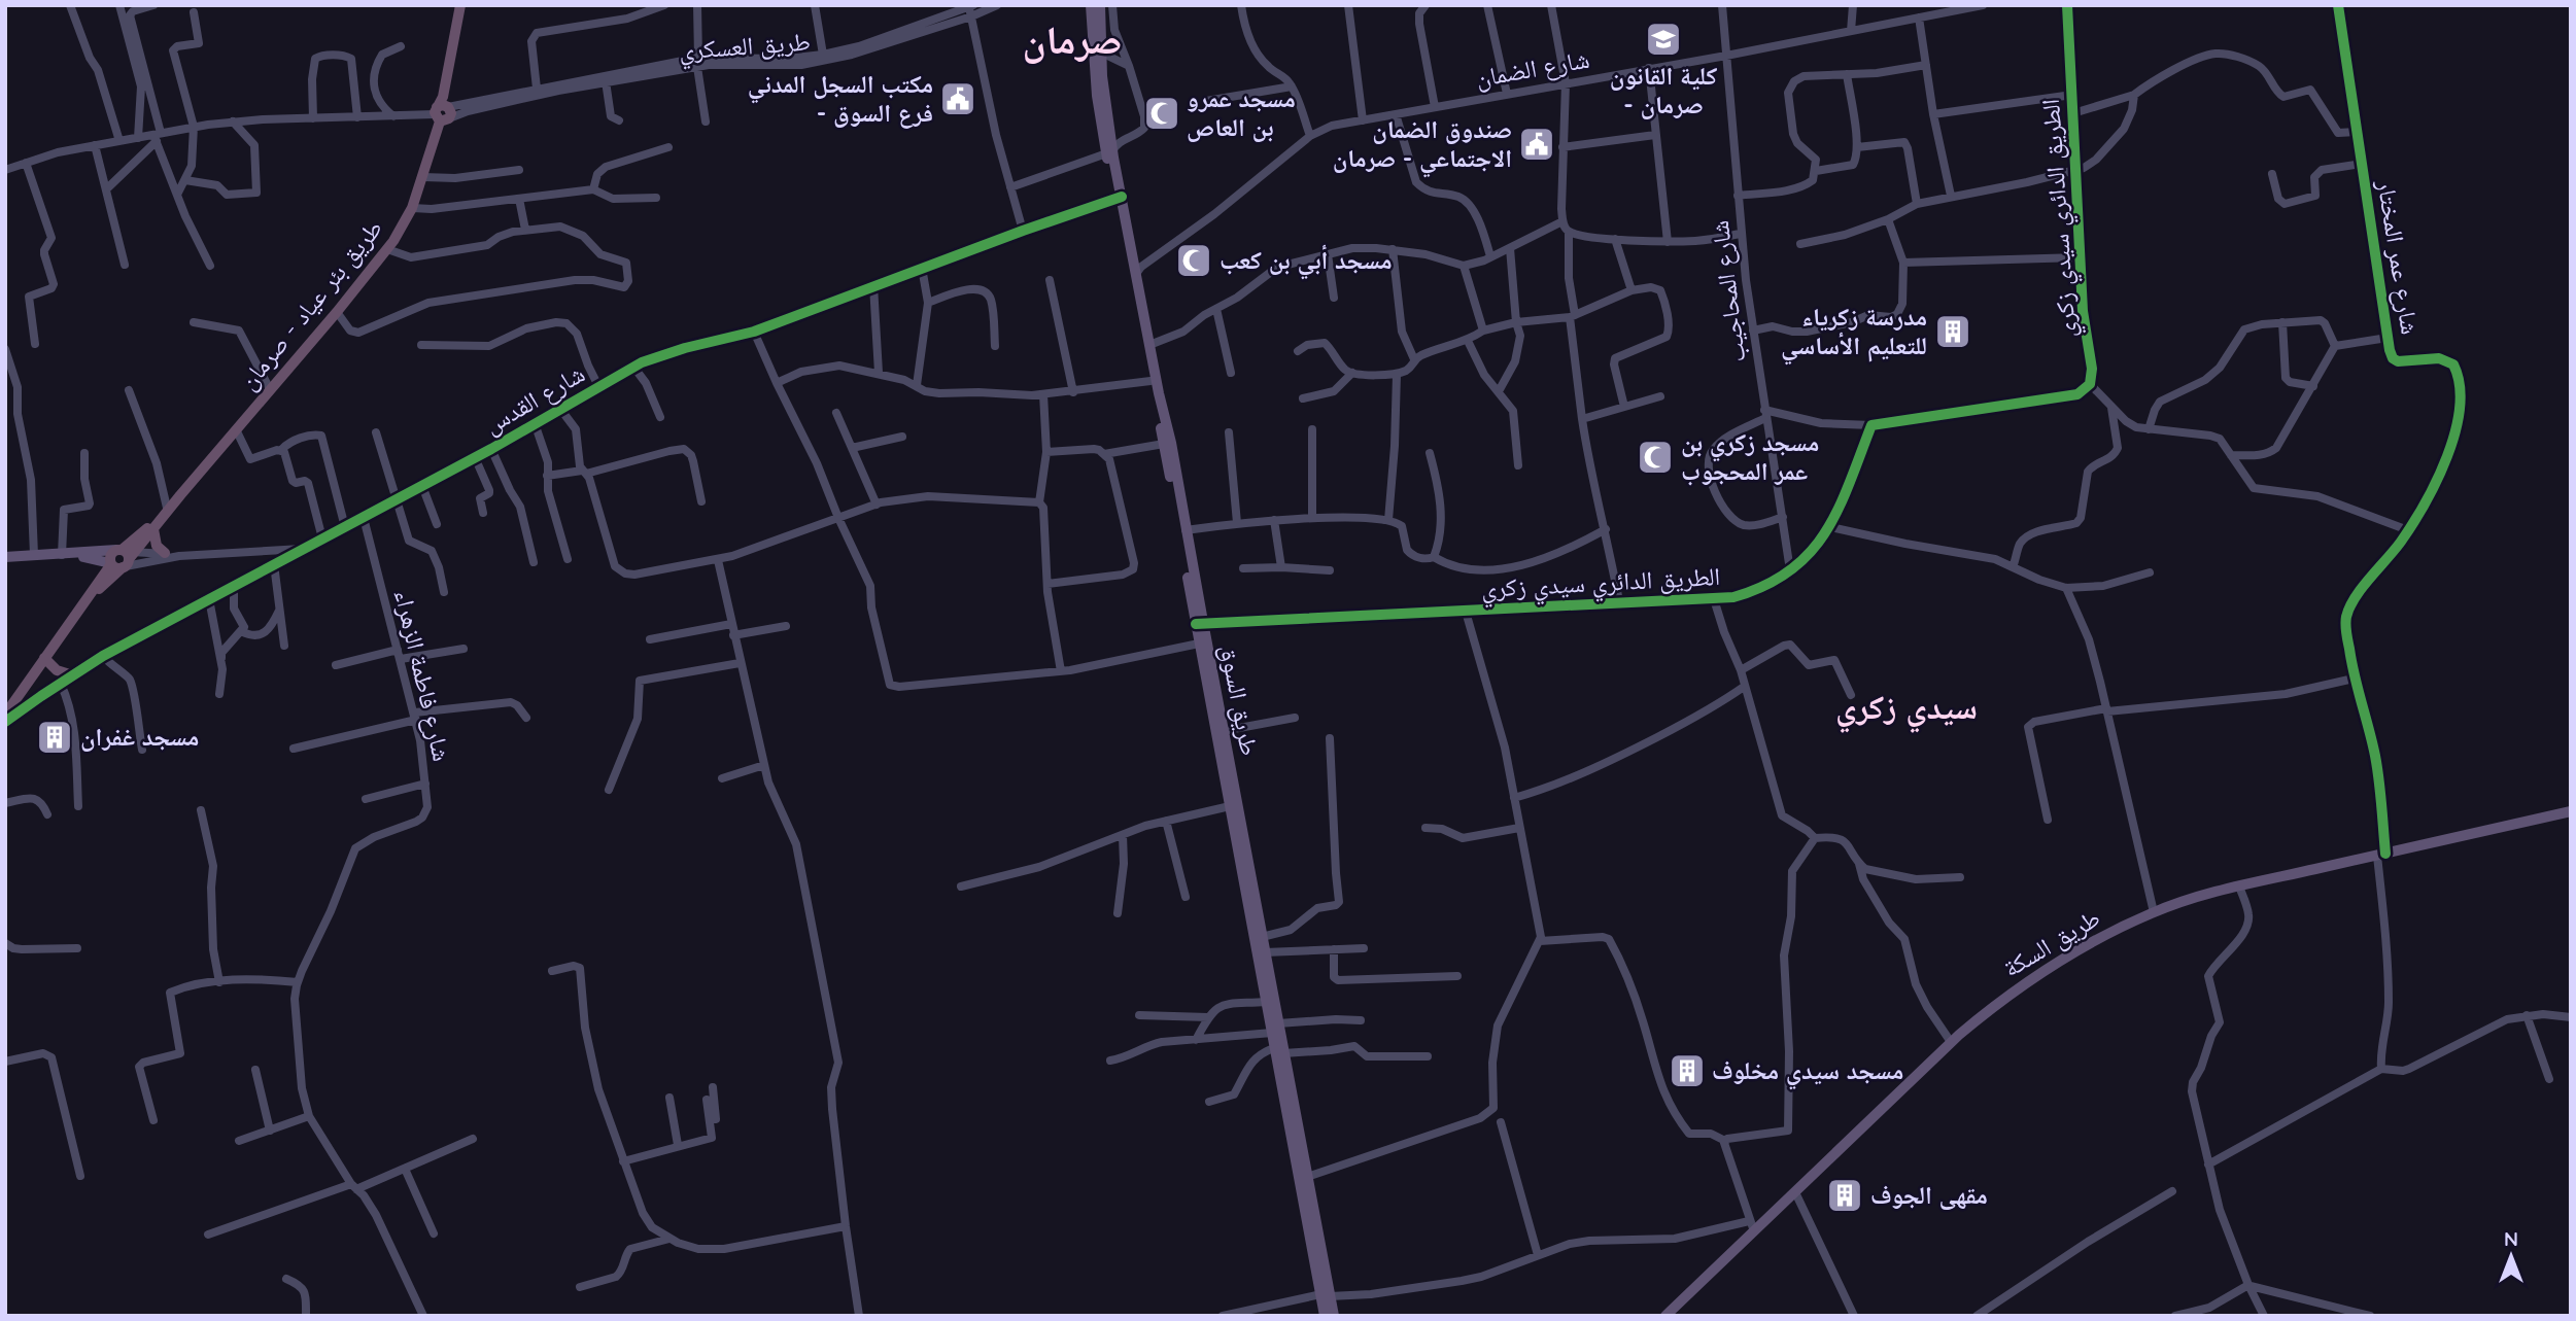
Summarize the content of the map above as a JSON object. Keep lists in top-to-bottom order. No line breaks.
{"streets":{"highway":["طريق بئر عياد - صرمان"],"main road":["طريق السوق","طريق السكة"],"street":["طريق العسكري","شارع الضمان","الطريق الدائري سيدي زكري","شارع عمر المختار","شارع المحاجيب","شارع القدس","شارع فاطمة الزهراء"]},"crossings":[["طريق العسكري","طريق بئر عياد - صرمان"],["شارع الضمان","شارع المحاجيب"],["شارع الضمان","طريق السوق"],["الطريق الدائري سيدي زكري","شارع المحاجيب"],["الطريق الدائري سيدي زكري","طريق السوق"],["شارع عمر المختار","طريق السكة"],["شارع القدس","شارع فاطمة الزهراء"],["شارع القدس","طريق السوق"]],"districts":["صرمان","سيدي زكري"],"places":{"school or university":["كلية القانون - صرمان"],"public building":["مكتب السجل المدني - فرع السوق","صندوق الضمان الاجتماعي - صرمان"],"mosque":["مسجد عمرو بن العاص","مسجد أبي بن كعب","مسجد زكري بن عمر المحجوب"],"building":["مدرسة زكرياء للتعليم الأساسي","مسجد غفران","مسجد سيدي مخلوف","مقهى الجوف"]},"north":"top"}
